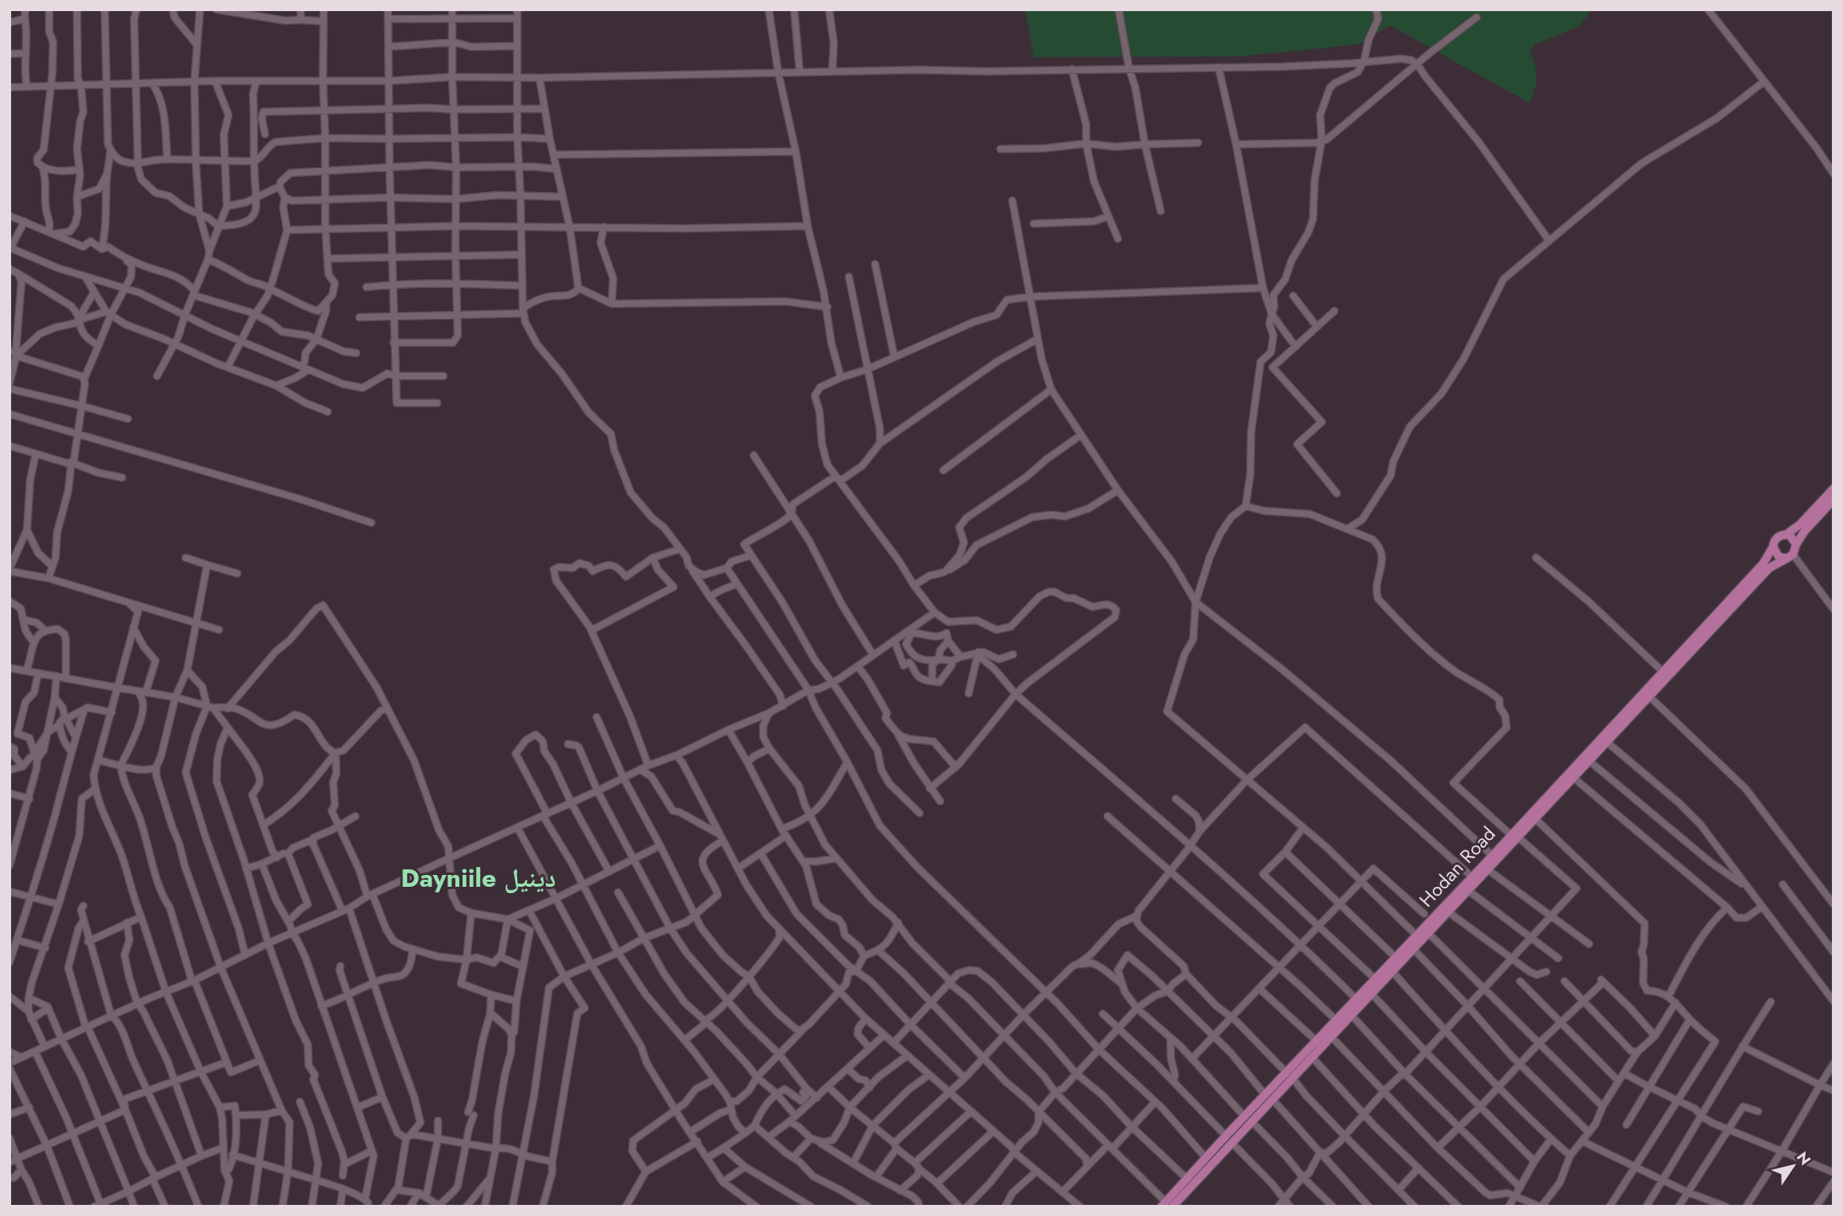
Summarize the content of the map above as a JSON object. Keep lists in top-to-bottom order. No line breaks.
{"streets":{"main road":["Hodan Road"]},"districts":["Dayniile دينيل"],"north":"top right"}
